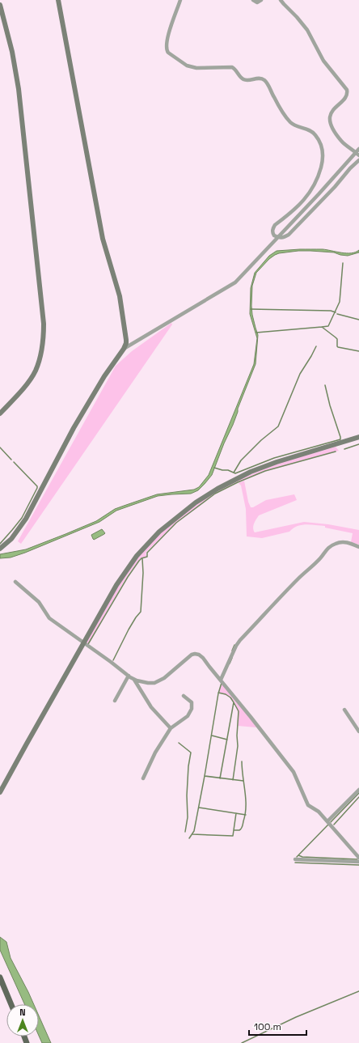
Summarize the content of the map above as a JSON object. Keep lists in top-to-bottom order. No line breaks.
{"scale_bar":"100 m","north":"top"}
